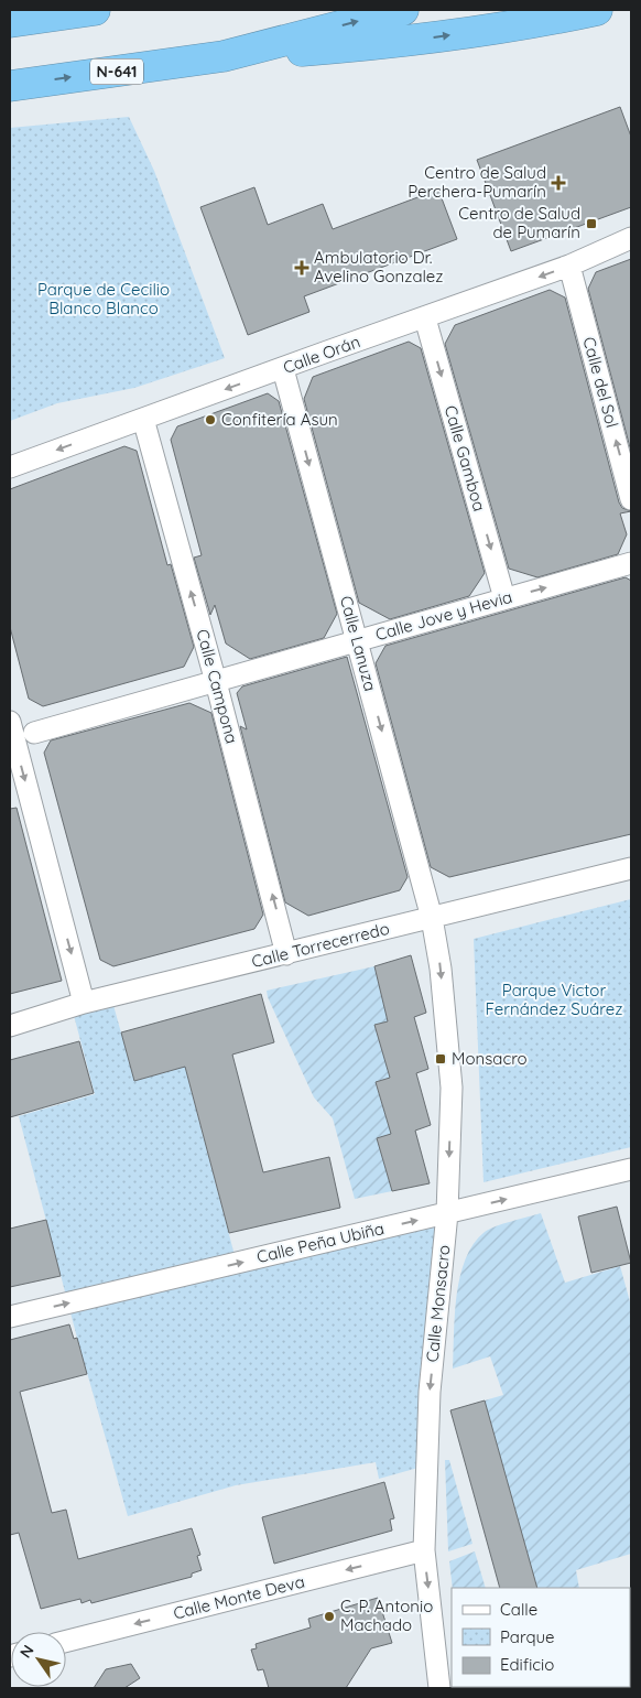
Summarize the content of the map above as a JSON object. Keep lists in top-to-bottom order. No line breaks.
{"streets":{"highway":["N-641"],"street":["Calle Orán","Calle del Sol","Calle Gamboa","Calle Jove y Hevia","Calle Lanuza","Calle Campona","Calle Torrecerredo","Calle Peña Ubiña","Calle Monsacro","Calle Monte Deva"]},"crossings":[["Calle Orán","Calle del Sol"],["Calle Orán","Calle Gamboa"],["Calle Orán","Calle Lanuza"],["Calle Orán","Calle Campona"],["Calle Gamboa","Calle Jove y Hevia"],["Calle Jove y Hevia","Calle Lanuza"],["Calle Jove y Hevia","Calle Campona"],["Calle Lanuza","Calle Torrecerredo"],["Calle Lanuza","Calle Monsacro"],["Calle Campona","Calle Torrecerredo"],["Calle Torrecerredo","Calle Monsacro"],["Calle Peña Ubiña","Calle Monsacro"],["Calle Monsacro","Calle Monte Deva"]],"one_way":["Calle Orán","Calle del Sol","Calle Gamboa","Calle Lanuza","Calle Campona","Calle Peña Ubiña","Calle Monsacro","Calle Monte Deva"],"parks":["Parque de Cecilio Blanco Blanco","Parque Victor Fernández Suárez"],"places":{"health":["Centro de Salud Perchera-Pumarín","Ambulatorio Dr. Avelino Gonzalez"],"transit":["Centro de Salud de Pumarín","Monsacro"],"other":["Confitería Asun","C. P. Antonio Machado"]},"legend":["Calle","Parque","Edificio"],"north":"top left"}
